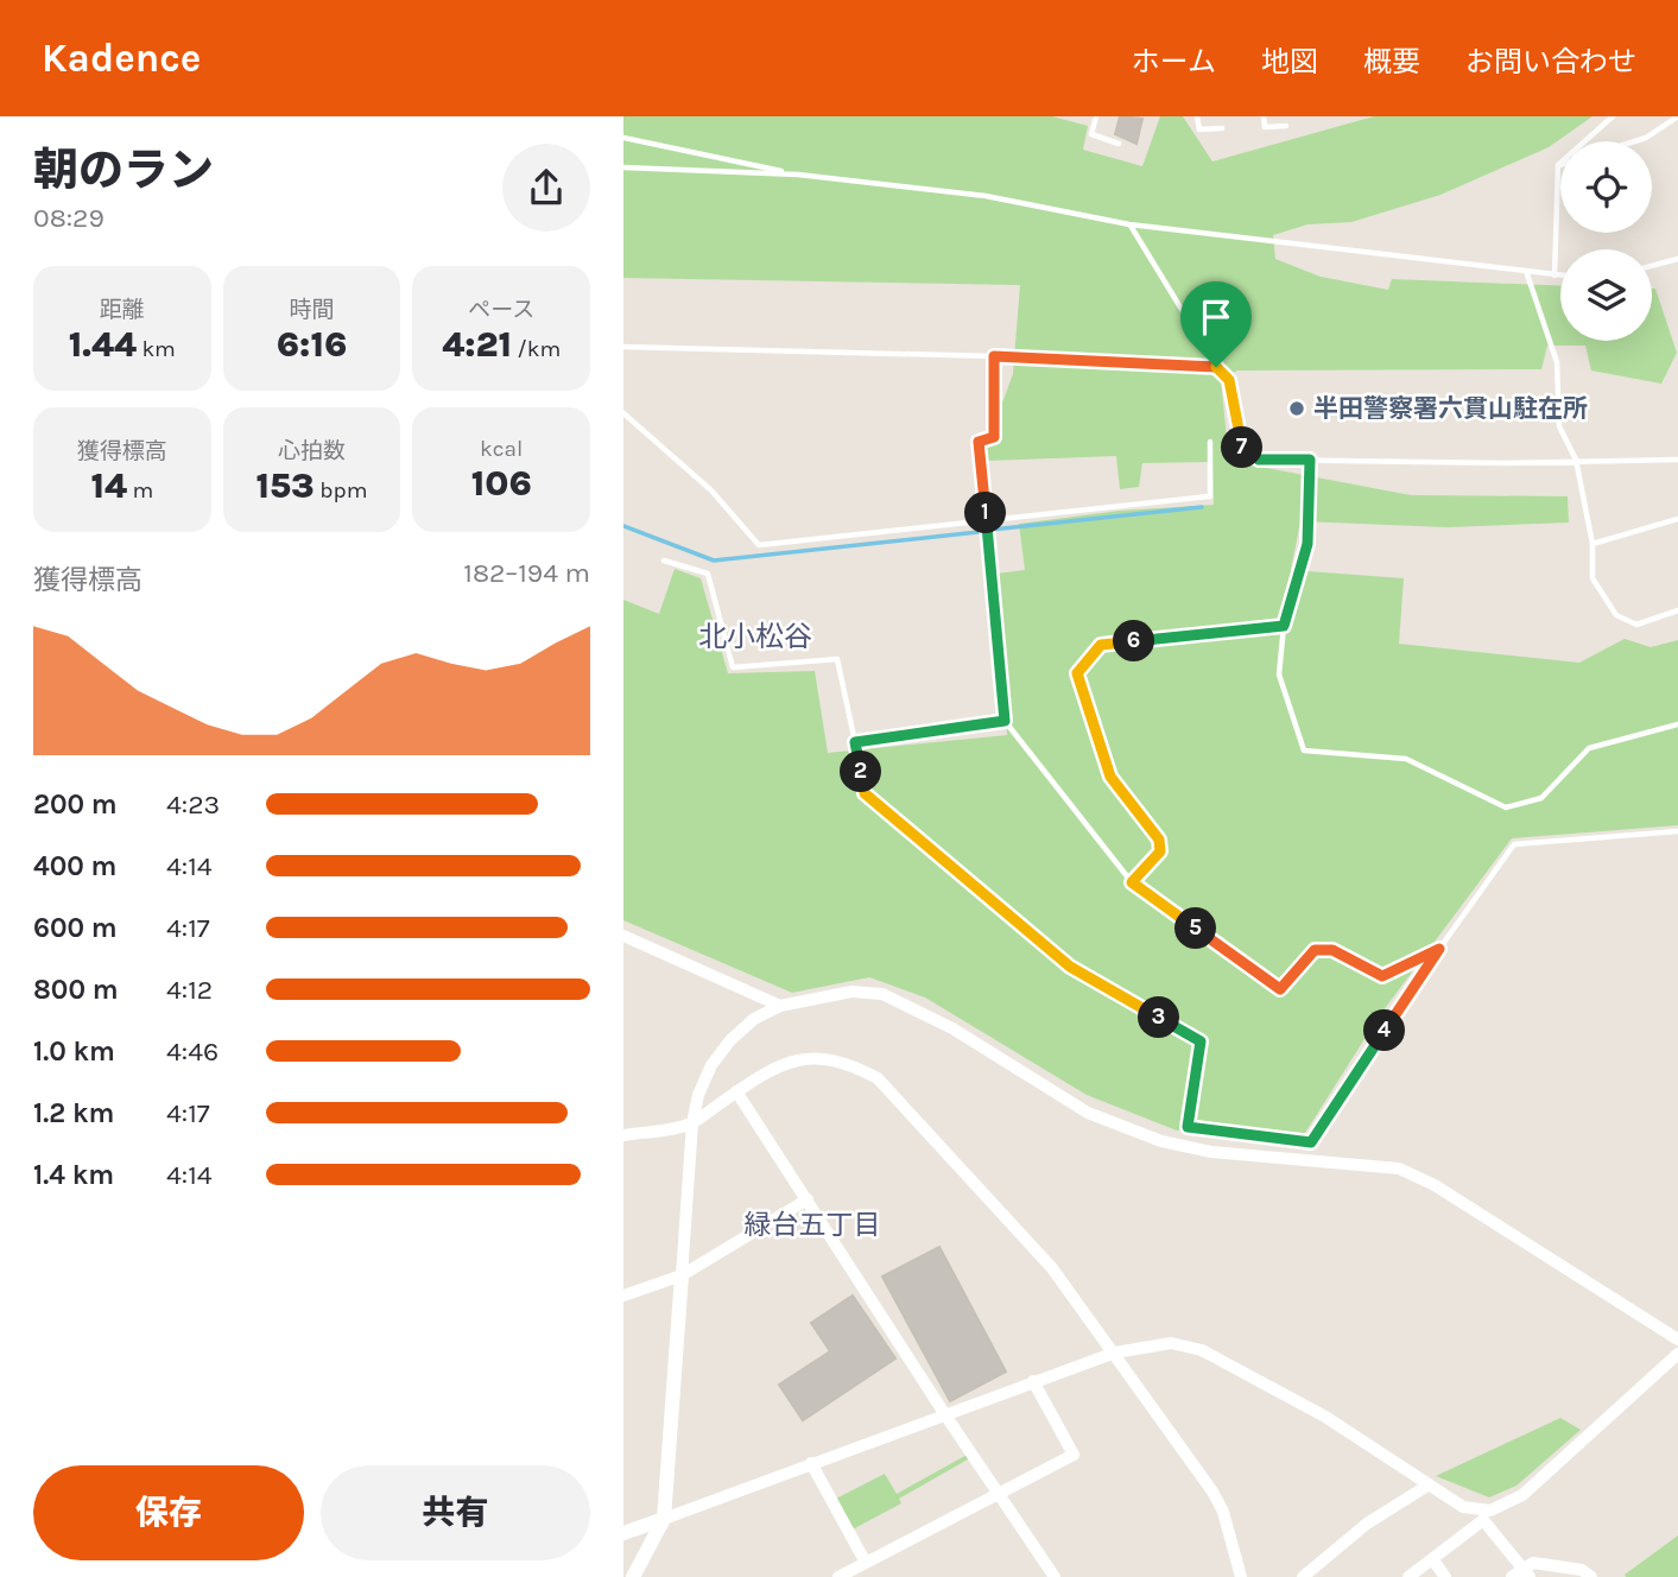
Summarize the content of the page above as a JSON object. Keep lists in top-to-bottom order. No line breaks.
{"districts":["北小松谷","緑台五丁目"],"places":["半田警察署六貫山駐在所"],"page":{"header":"Kadence","nav":["ホーム","地図","概要","お問い合わせ"],"heading":["朝のラン","08:29"],"stats":[["距離","1.44 km"],["時間","6:16"],["ペース","4:21 /km"],["獲得標高","14 m"],["心拍数","153 bpm"],["kcal","106"]],"pins":["7","1","6","2","5","3","4"],"chart":["獲得標高","182–194 m"],"list":[{"name":"200 m","note":"4:23"},{"name":"400 m","note":"4:14"},{"name":"600 m","note":"4:17"},{"name":"800 m","note":"4:12"},{"name":"1.0 km","note":"4:46"},{"name":"1.2 km","note":"4:17"},{"name":"1.4 km","note":"4:14"}],"buttons":["保存","共有"]}}
